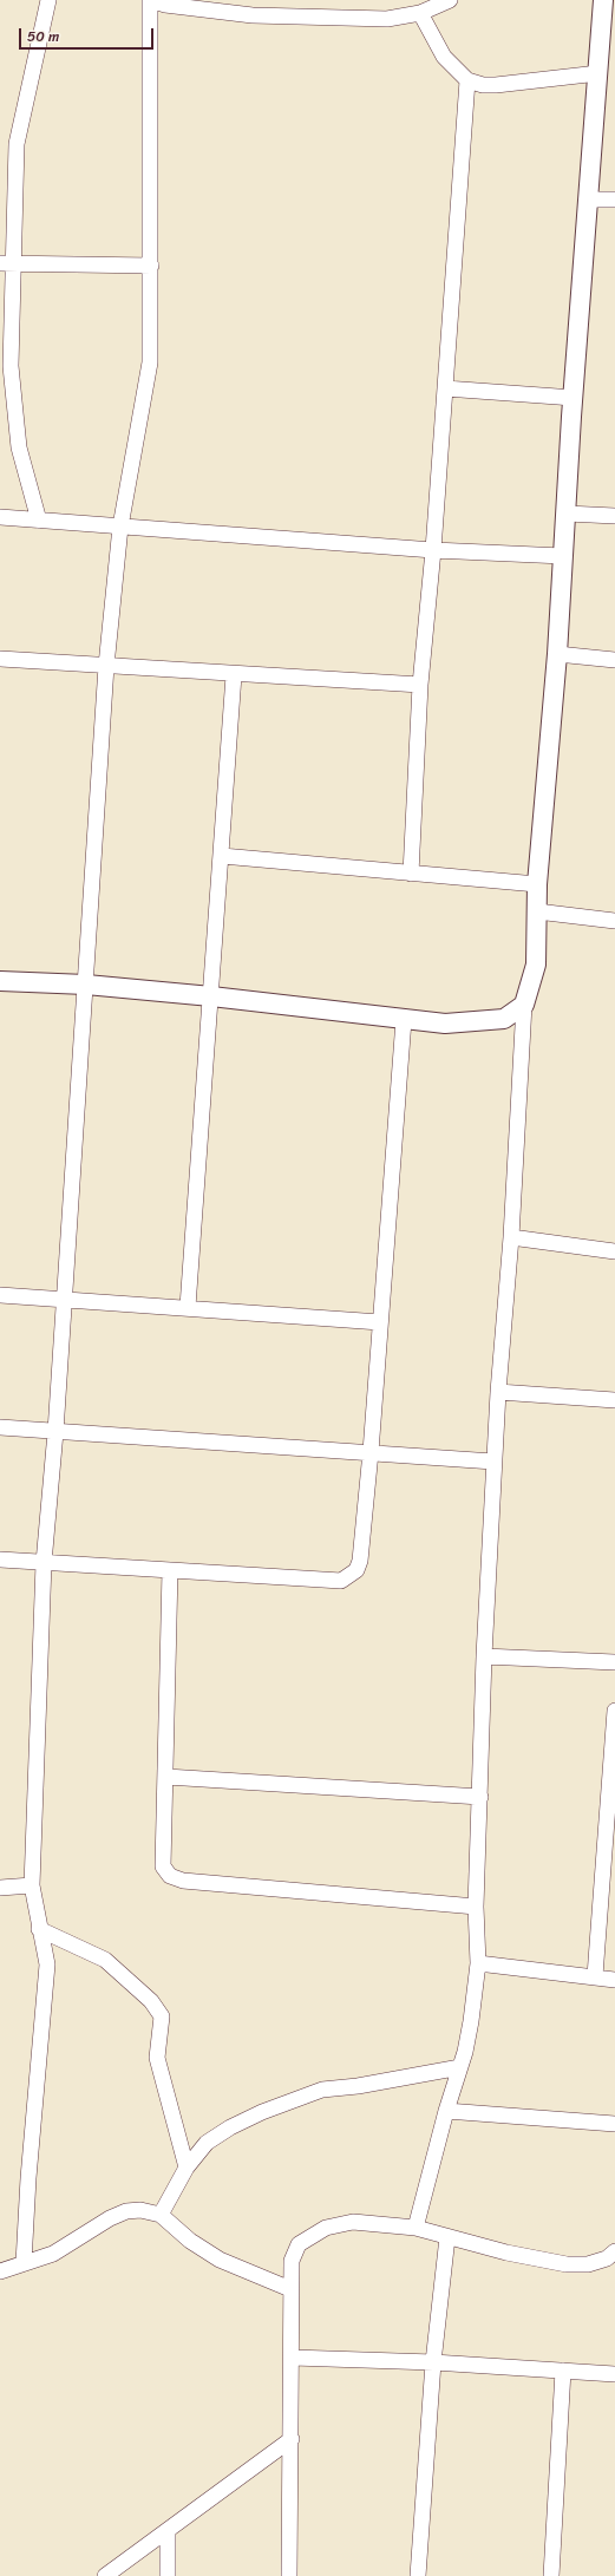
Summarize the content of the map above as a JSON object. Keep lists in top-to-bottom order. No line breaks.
{"scale_bar":"50 m"}
